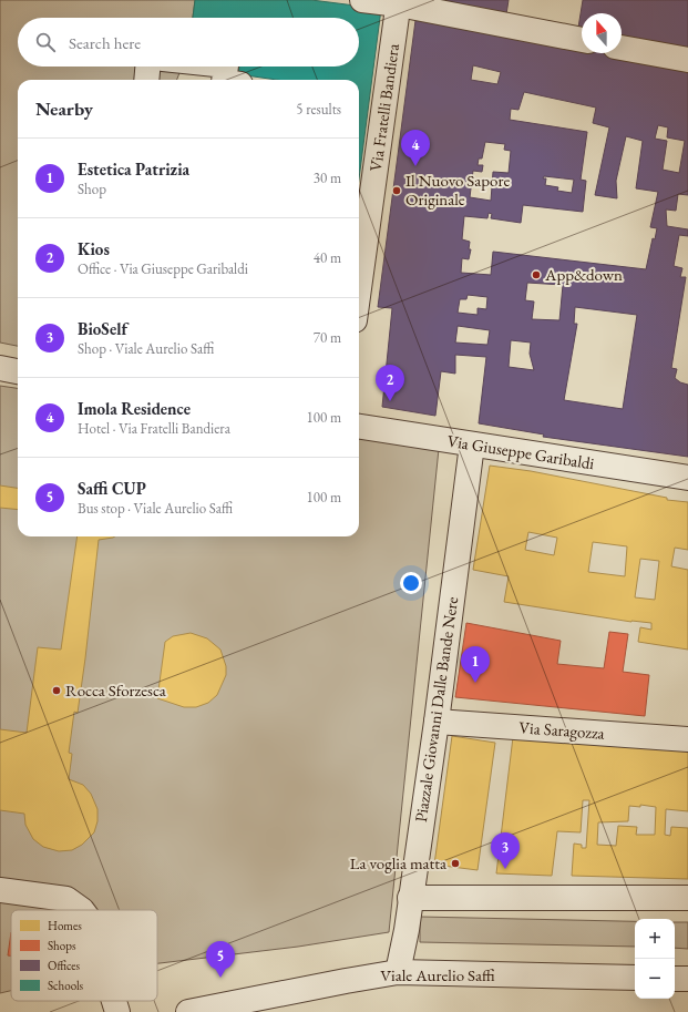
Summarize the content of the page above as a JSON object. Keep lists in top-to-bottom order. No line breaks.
{"streets":{"street":["Via Fratelli Bandiera","Via Giuseppe Garibaldi","Piazzale Giovanni Dalle Bande Nere","Via Saragozza","Viale Aurelio Saffi"]},"crossings":[["Via Giuseppe Garibaldi","Piazzale Giovanni Dalle Bande Nere"],["Piazzale Giovanni Dalle Bande Nere","Via Saragozza"],["Piazzale Giovanni Dalle Bande Nere","Viale Aurelio Saffi"]],"places":["Il Nuovo Sapore Originale","App&down","Rocca Sforzesca","La voglia matta"],"legend":["Homes","Shops","Offices","Schools"],"north":"top","page":{"search":"Search here","heading":["Nearby","5 results"],"pins":["4","2","1","3","5"],"list":[{"mark":"1","name":"Estetica Patrizia","note":"Shop","value":"30 m"},{"mark":"2","name":"Kios","note":"Office · Via Giuseppe Garibaldi","value":"40 m"},{"mark":"3","name":"BioSelf","note":"Shop · Viale Aurelio Saffi","value":"70 m"},{"mark":"4","name":"Imola Residence","note":"Hotel · Via Fratelli Bandiera","value":"100 m"},{"mark":"5","name":"Saffi CUP","note":"Bus stop · Viale Aurelio Saffi","value":"100 m"}],"map_buttons":["+","−"]}}
